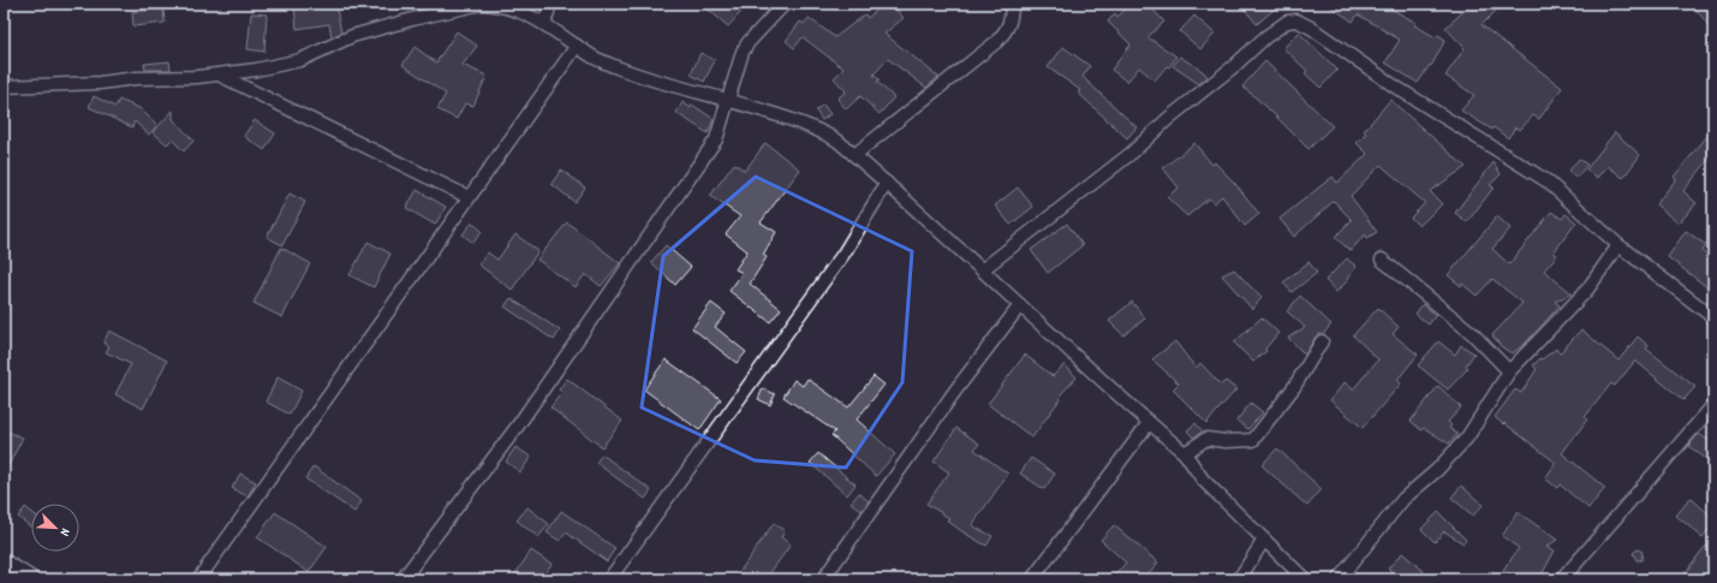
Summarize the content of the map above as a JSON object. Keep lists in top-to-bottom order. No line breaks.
{"north":"bottom right"}
